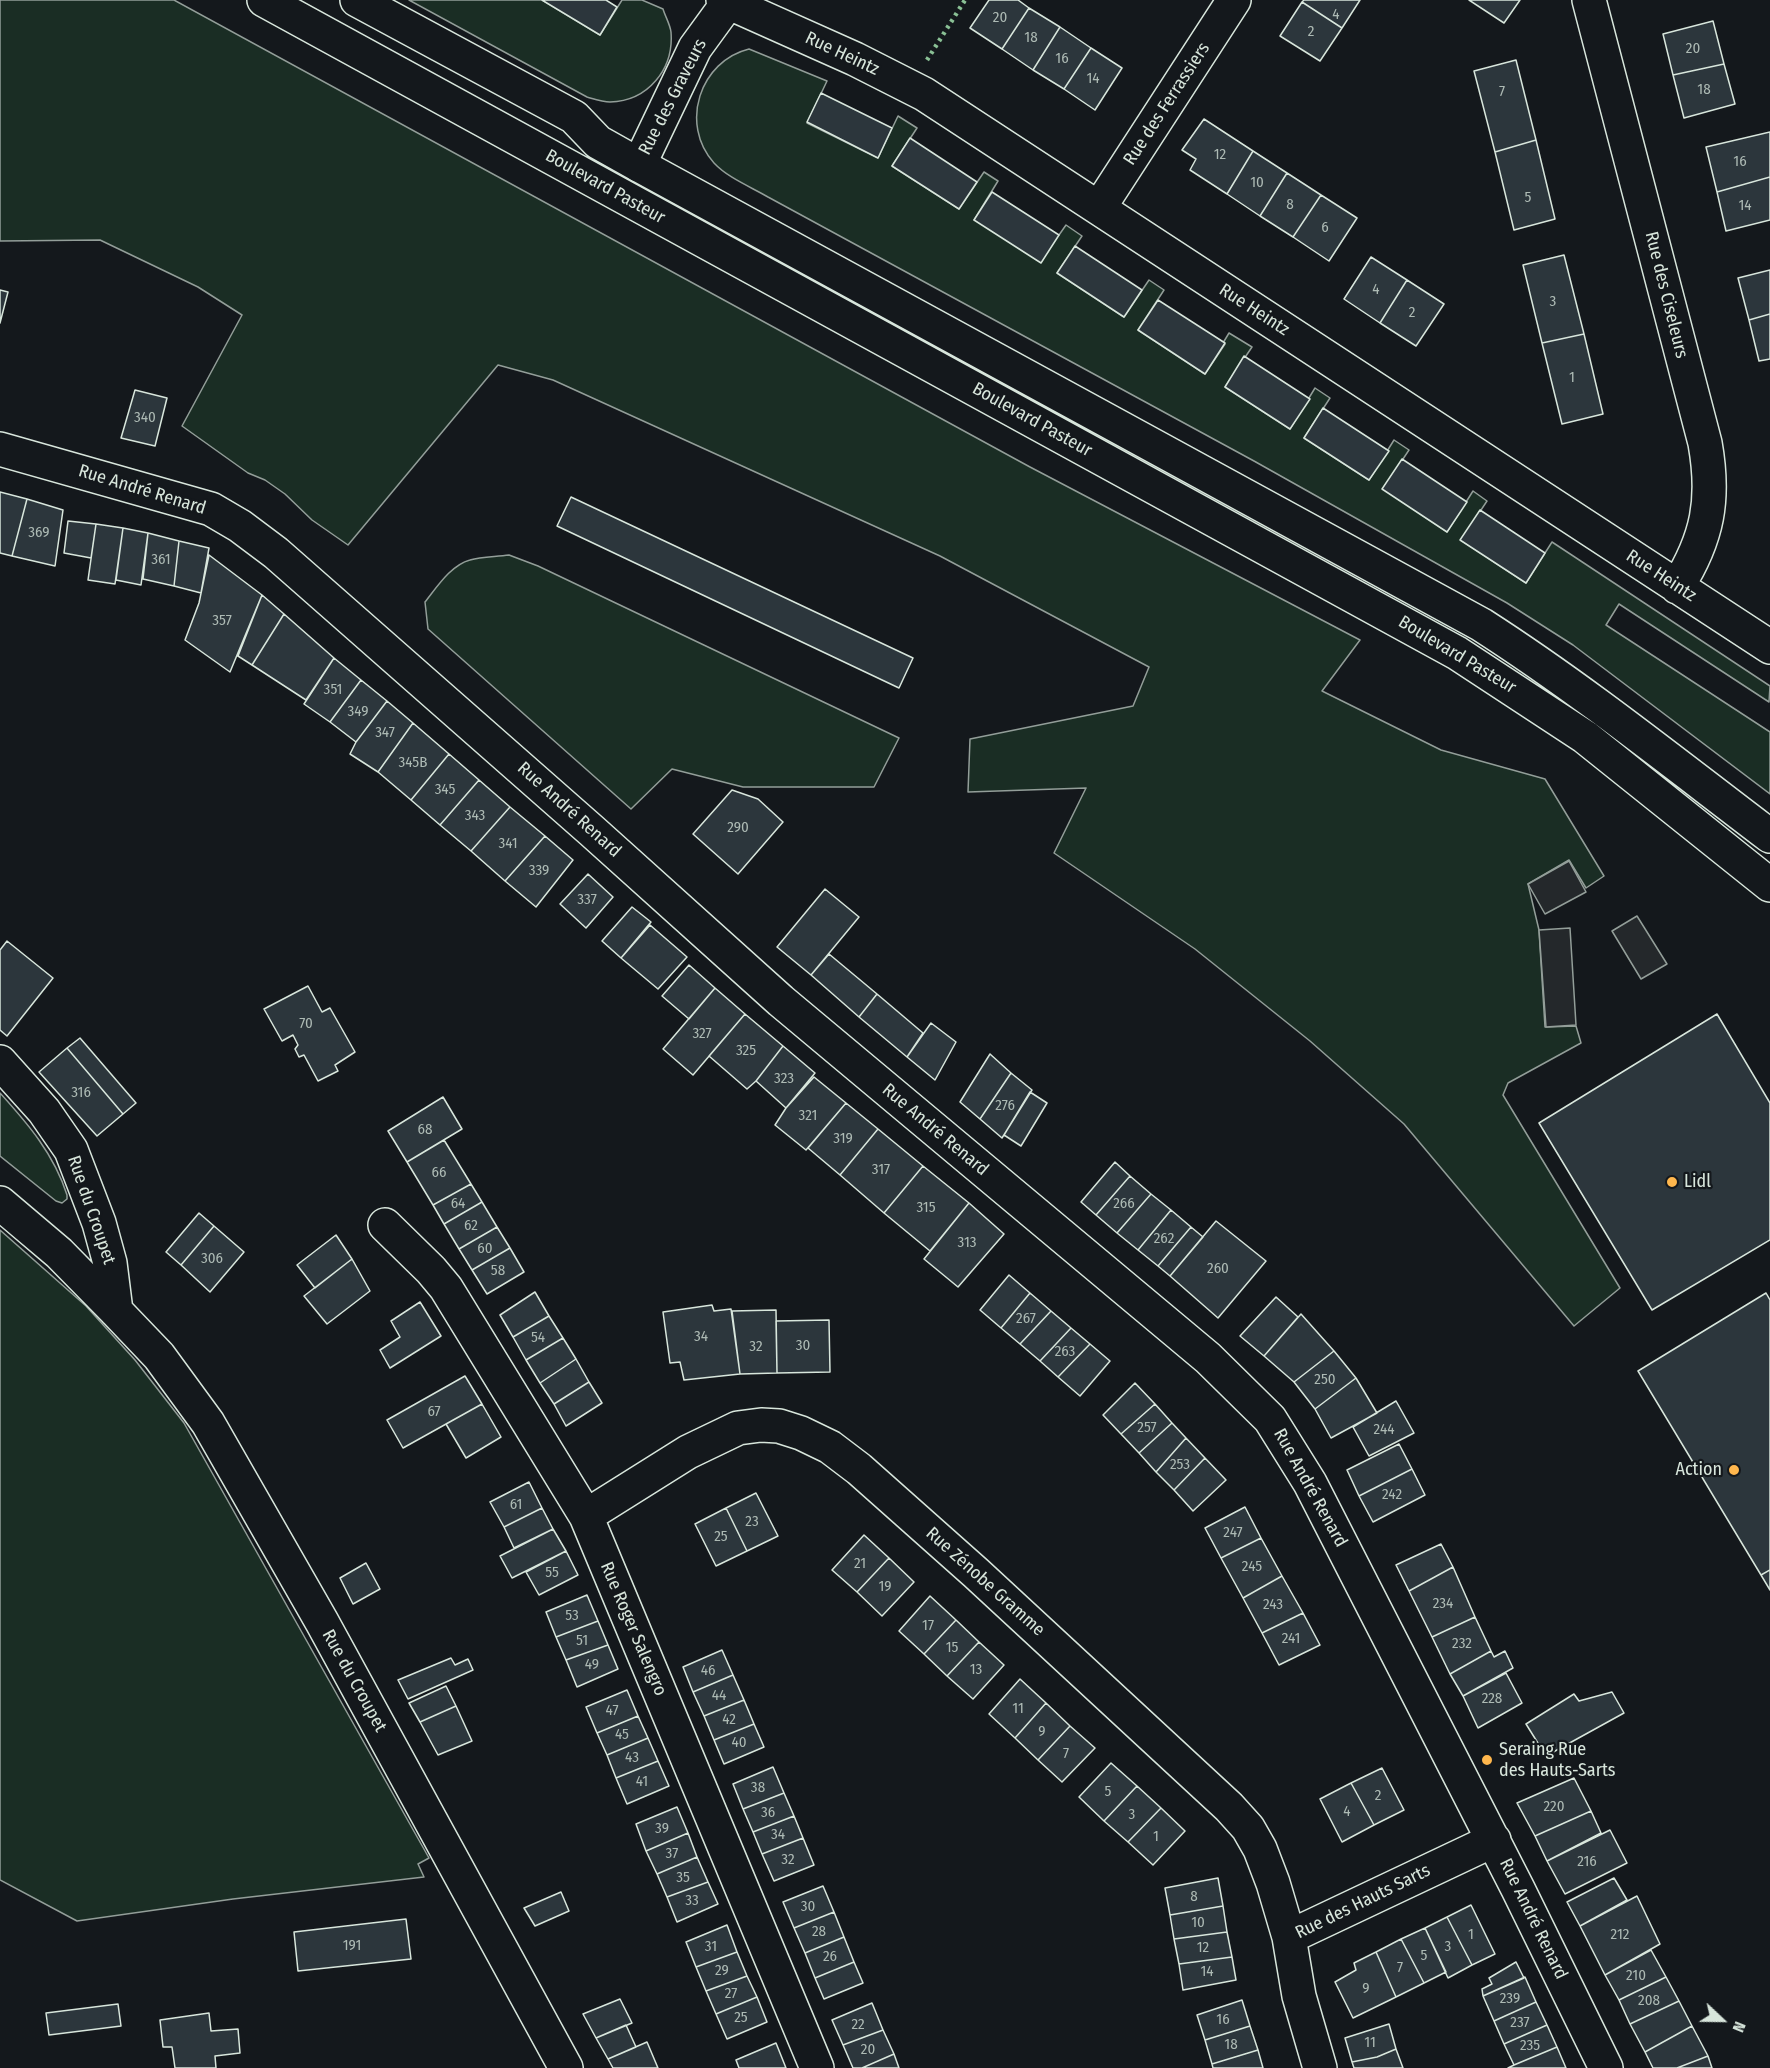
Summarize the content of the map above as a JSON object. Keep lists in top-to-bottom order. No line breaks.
{"streets":{"street":["Rue Heintz","Rue des Graveurs","Rue des Ferrassiers","Boulevard Pasteur","Rue des Ciseleurs","Rue André Renard","Rue du Croupet","Rue Zénobe Gramme","Rue Roger Salengro","Rue des Hauts Sarts"]},"crossings":[["Rue Heintz","Rue des Graveurs"],["Rue Heintz","Rue des Ferrassiers"],["Rue Heintz","Rue des Ciseleurs"],["Rue des Graveurs","Boulevard Pasteur"],["Rue André Renard","Rue des Hauts Sarts"],["Rue Zénobe Gramme","Rue Roger Salengro"],["Rue Zénobe Gramme","Rue des Hauts Sarts"]],"places":["Lidl","Action","Seraing Rue des Hauts-Sarts"],"house_numbers":["4","20","2","18","20","16","14","18","7","12","16","10","5","8","14","6","4","3","2","1","340","369","361","357","351","349","347","345B","345","343","290","341","339","337","70","327","325","323","316","276","321","68","319","317","66","64","266","315","62","262","313","60","306","260","58","267","34","54","30","32","263","250","67","257","244","253","242","61","23","247","25","21","245","55","19","234","243","53","17","241","51","232","15","49","13","46","44","228","11","47","42","9","45","40","7","43","41","38","5","2","220","4","36","3","39","34","1","37","32","216","35","8","33","30","10","28","1","212","191","31","3","12","5","26","7","29","14","210","9","27","239","208","25","16","237","22","11","18","235","20"],"north":"right"}
